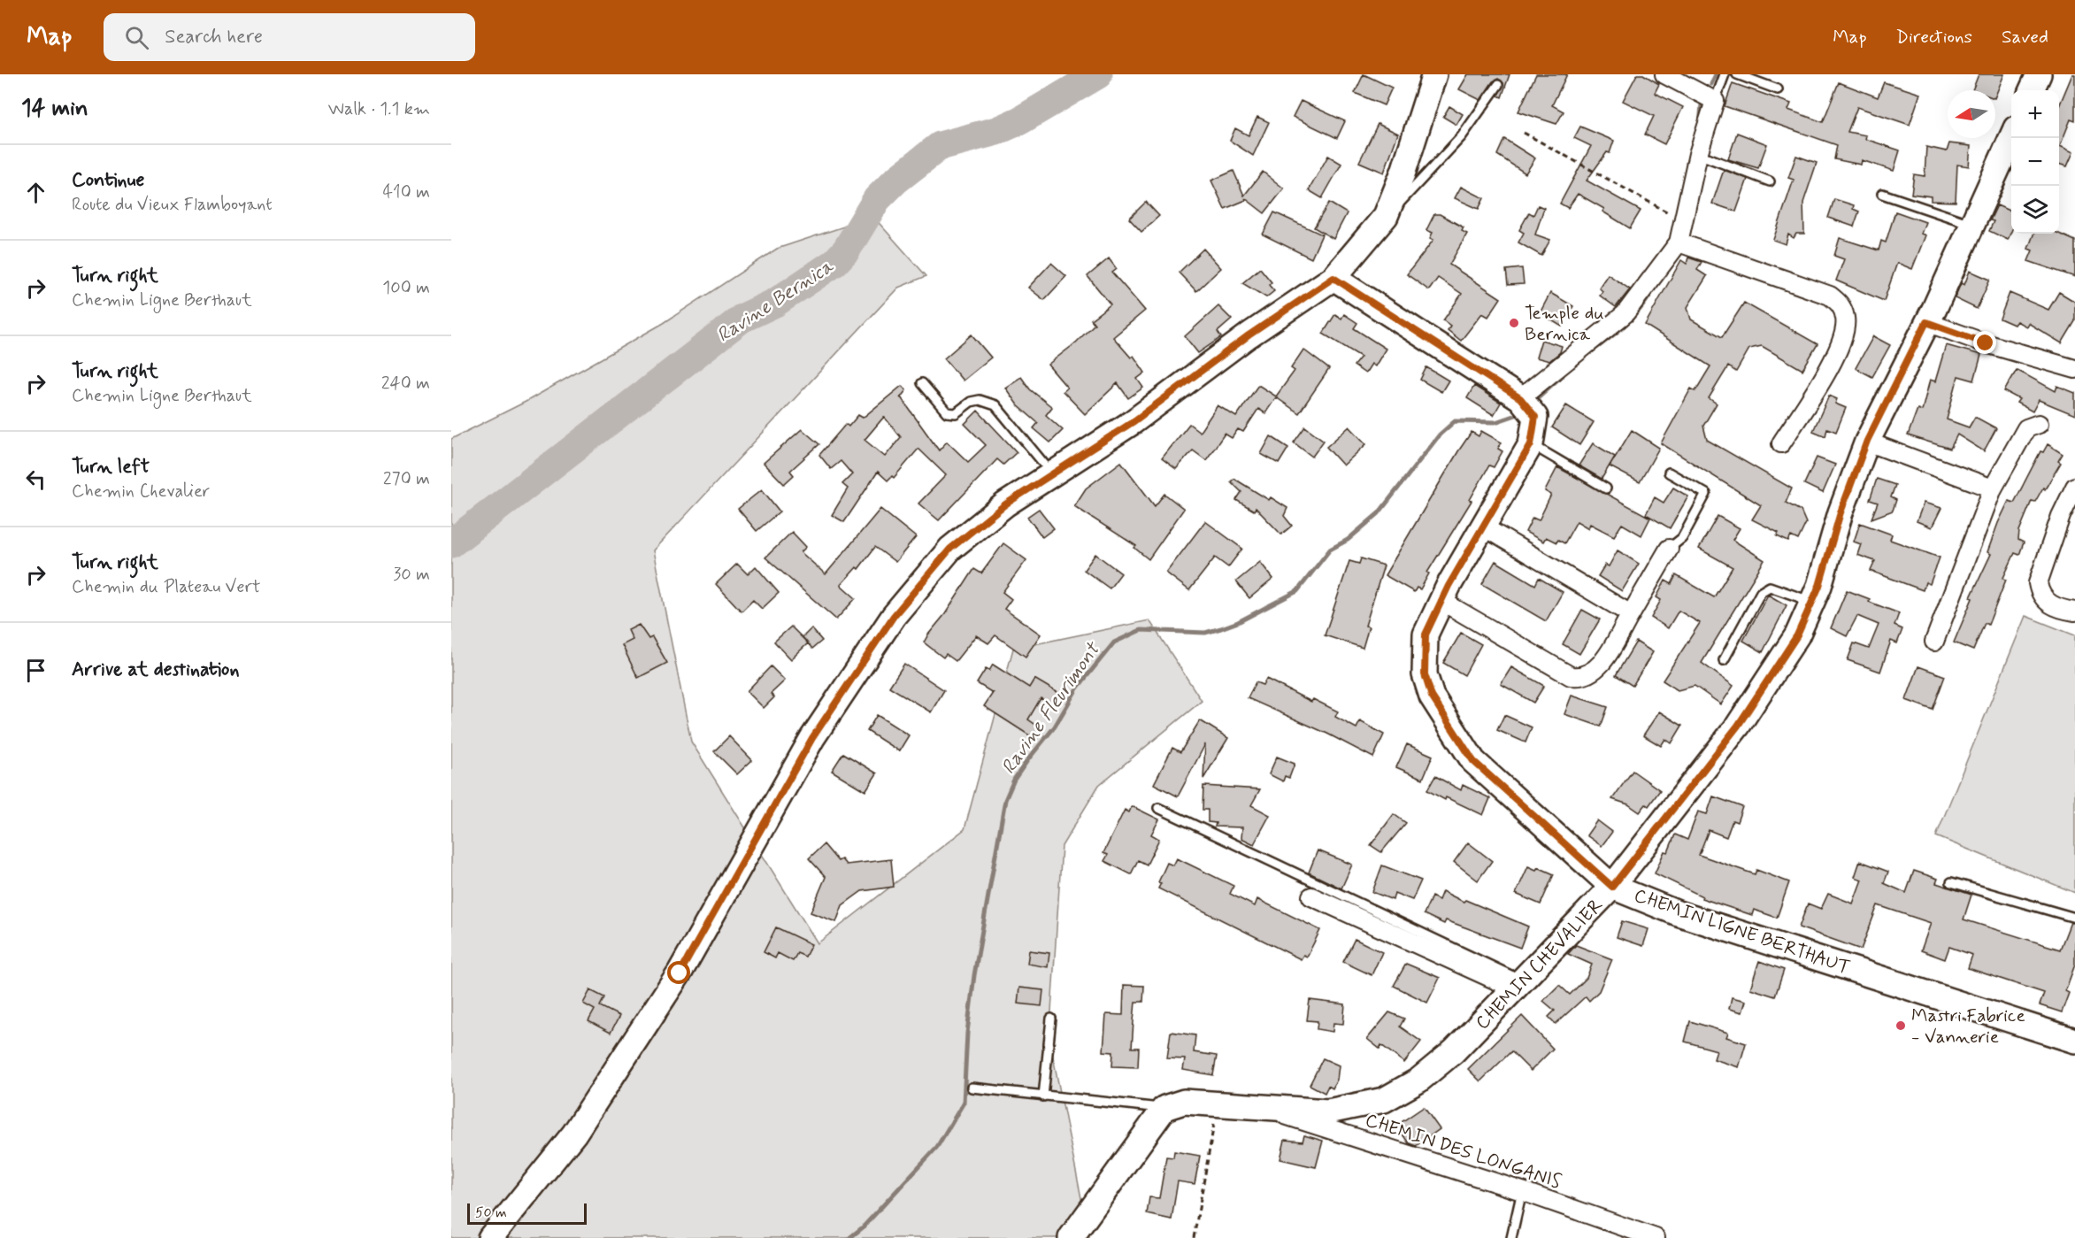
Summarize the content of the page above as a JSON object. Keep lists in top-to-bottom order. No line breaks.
{"streets":{"street":["CHEMIN LIGNE BERTHAUT","CHEMIN CHEVALIER","CHEMIN DES LONGANIS"]},"crossings":[["CHEMIN LIGNE BERTHAUT","CHEMIN CHEVALIER"],["CHEMIN CHEVALIER","CHEMIN DES LONGANIS"]],"water":["Ravine Bernica","Ravine Fleurimont"],"places":["Temple du Bernica","Mastri Fabrice - Vannerie"],"scale_bar":"50 m","north":"left","page":{"header":"Map","search":"Search here","nav":["Map","Directions","Saved"],"heading":["14 min","Walk · 1.1 km"],"map_buttons":["+","−"],"list":[["Continue","Route du Vieux Flamboyant","410 m"],["Turn right","Chemin Ligne Berthaut","100 m"],["Turn right","Chemin Ligne Berthaut","240 m"],["Turn left","Chemin Chevalier","270 m"],["Turn right","Chemin du Plateau Vert","30 m"],"Arrive at destination"],"scale":"50 m"}}
